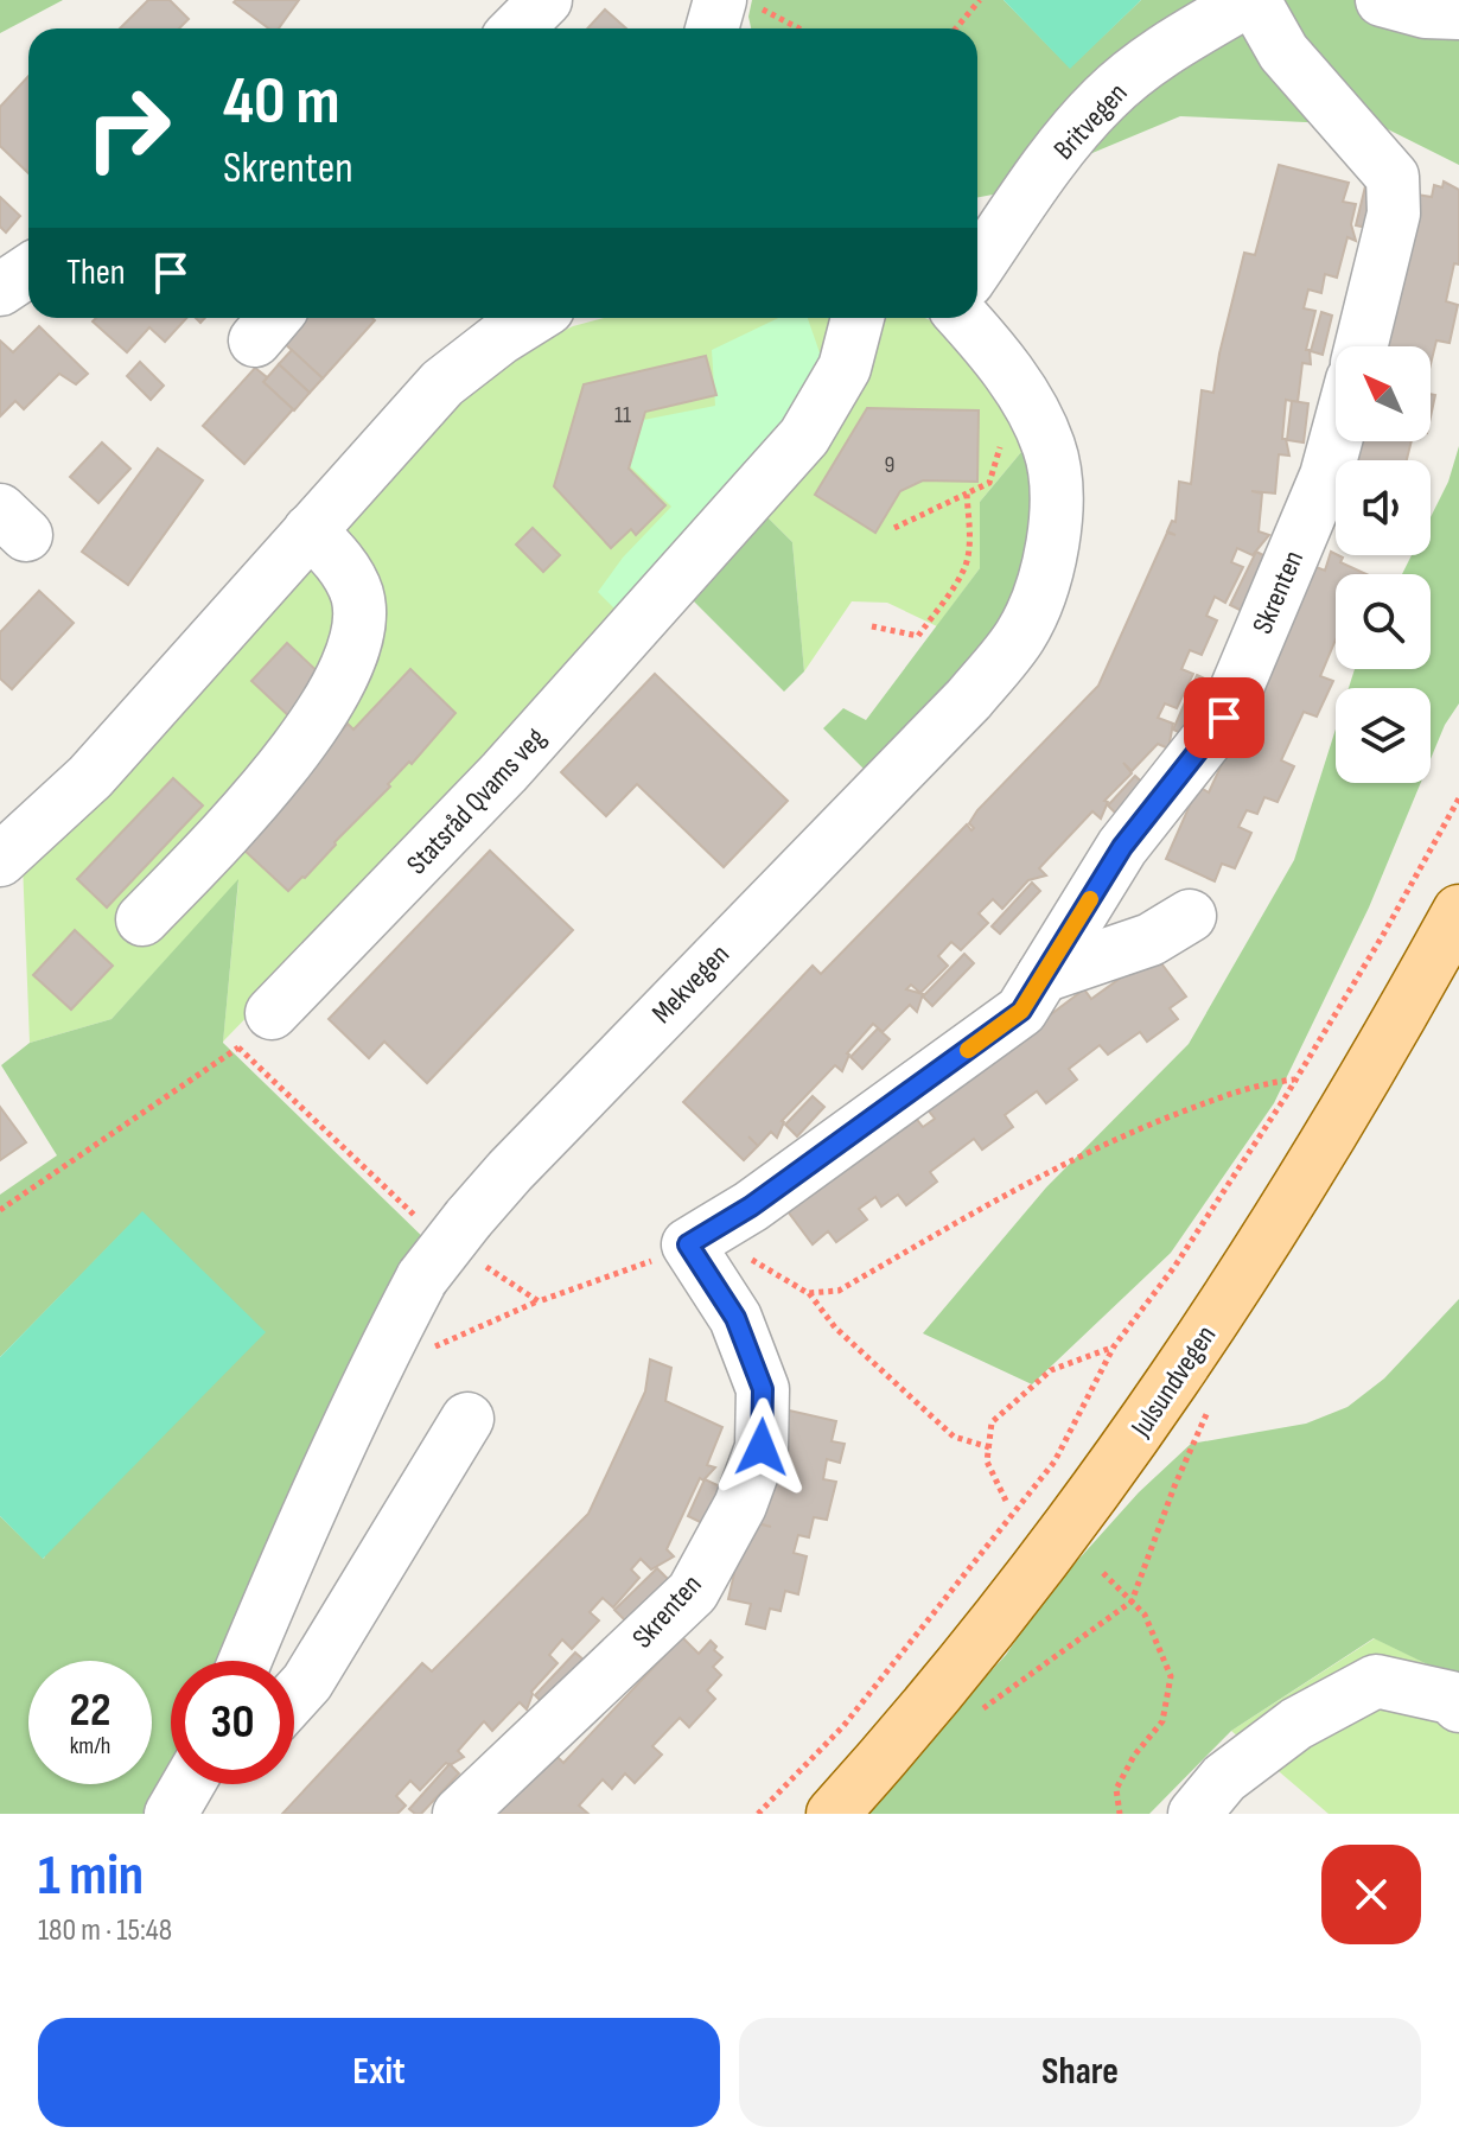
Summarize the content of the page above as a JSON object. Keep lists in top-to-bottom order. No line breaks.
{"streets":{"main road":["Julsundvegen"],"street":["Britvegen","Skrenten","Statsråd Qvams veg","Mekvegen"]},"house_numbers":["11","9"],"north":"top left","page":{"turn":["40 m","Skrenten"],"then":"Then","speed":"22 km/h","limit":"30","heading":["1 min","180 m · 15:48"],"buttons":["Exit","Share"]}}
